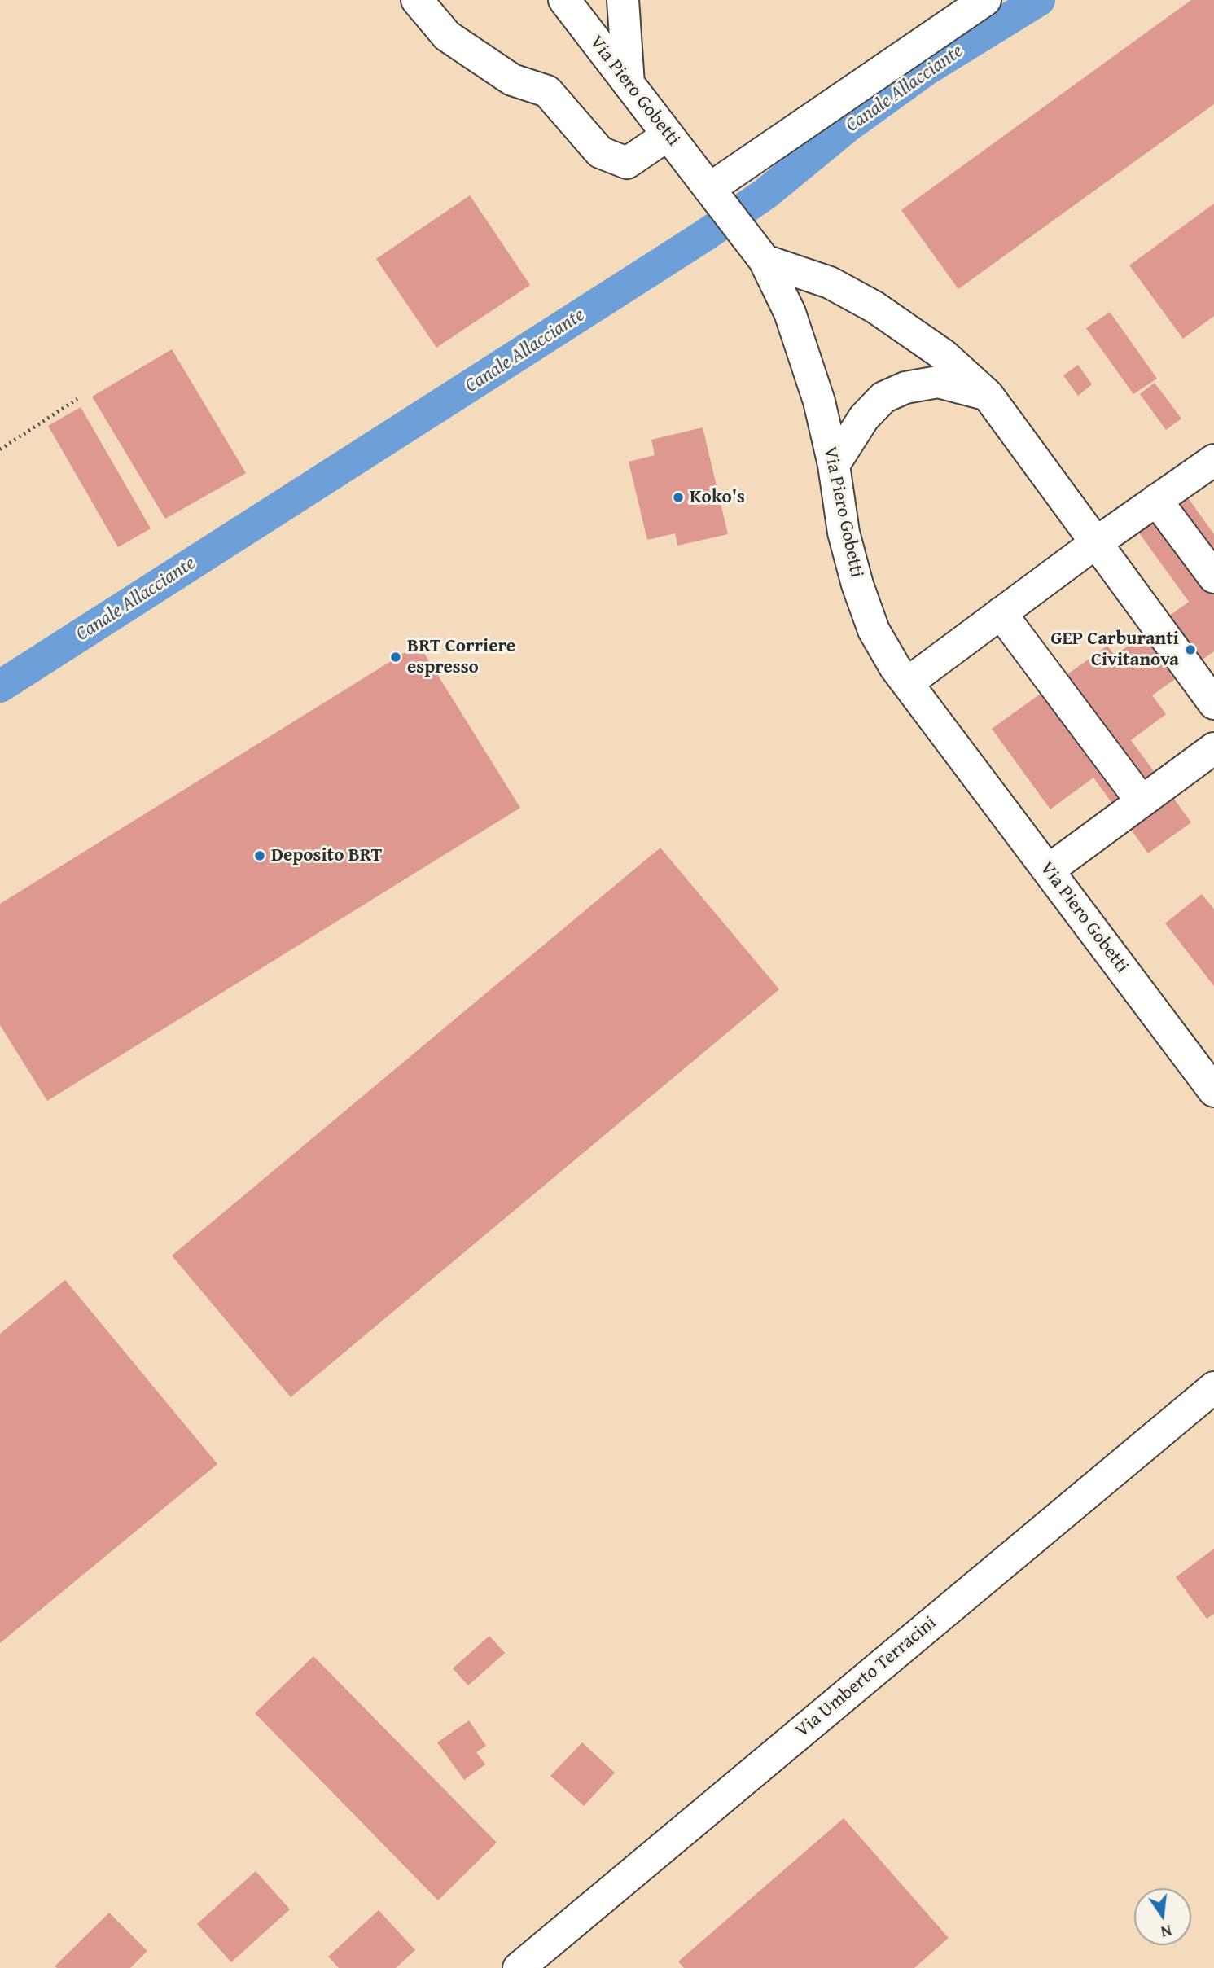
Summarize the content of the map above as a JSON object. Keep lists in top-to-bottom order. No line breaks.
{"streets":{"main road":["Via Piero Gobetti","Via Umberto Terracini"]},"water":["Canale Allacciante"],"places":["Koko's","GEP Carburanti Civitanova","BRT Corriere espresso","Deposito BRT"],"north":"bottom"}
